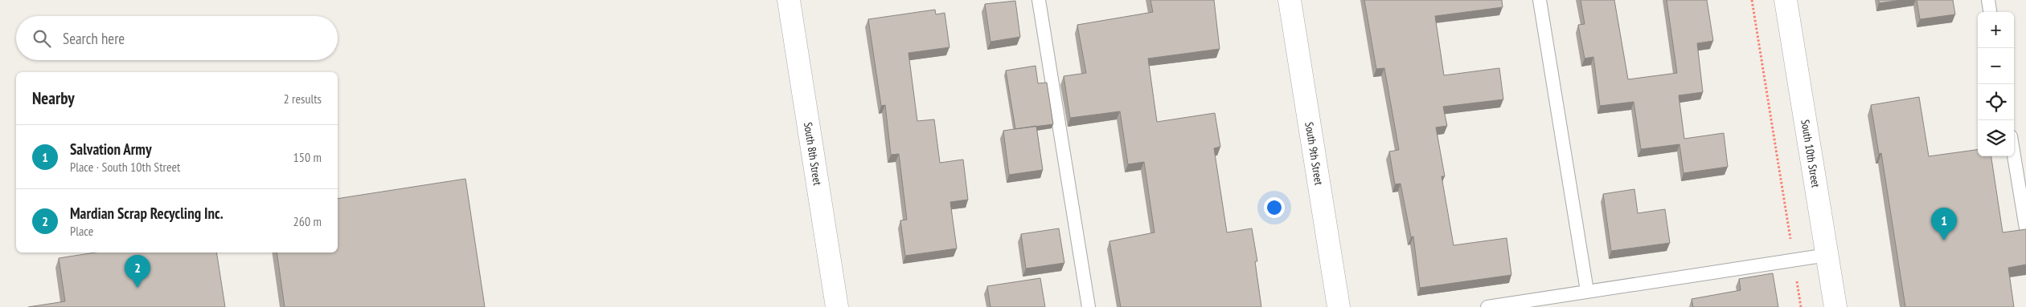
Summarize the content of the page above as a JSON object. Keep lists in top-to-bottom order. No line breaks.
{"streets":{"street":["South 8th Street","South 9th Street","South 10th Street"]},"page":{"map_buttons":["+","−"],"search":"Search here","heading":["Nearby","2 results"],"list":[{"mark":"1","name":"Salvation Army","note":"Place · South 10th Street","value":"150 m"},{"mark":"2","name":"Mardian Scrap Recycling Inc.","note":"Place","value":"260 m"}],"pins":["1","2"]}}
